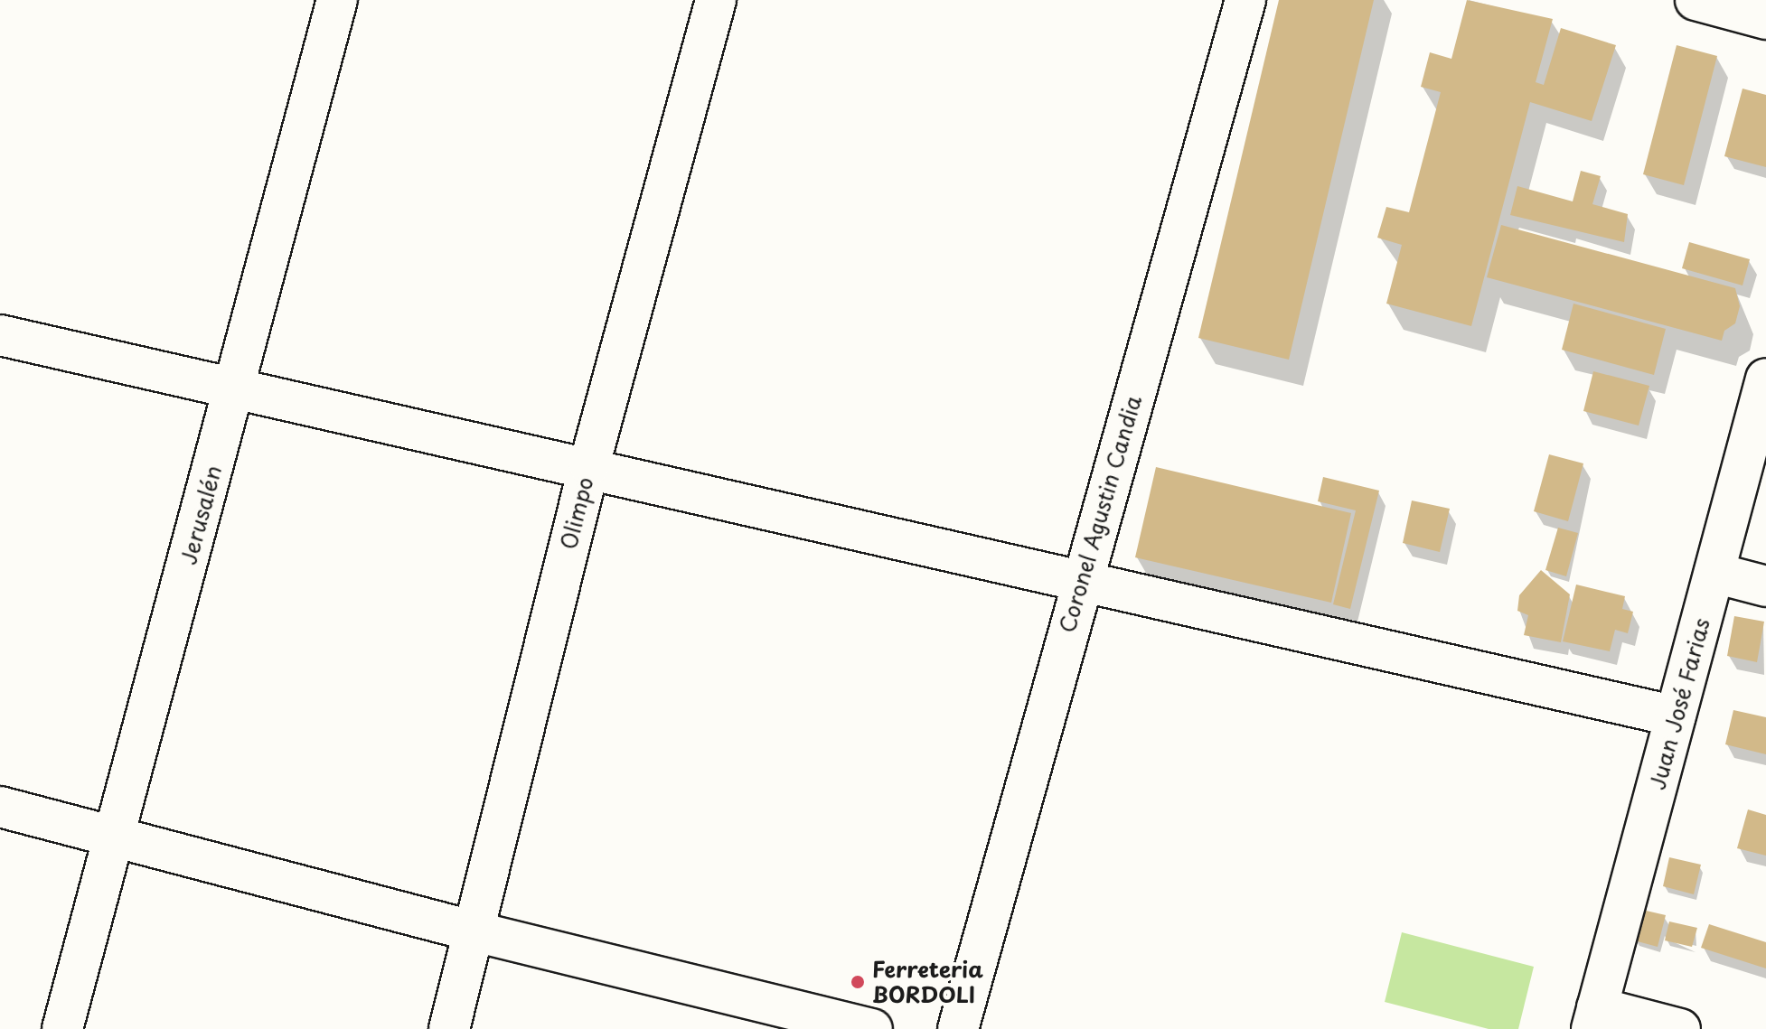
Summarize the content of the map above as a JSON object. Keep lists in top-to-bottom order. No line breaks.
{"streets":{"street":["Olimpo","Coronel Agustin Candia","Jerusalén","Juan José Farias"]},"places":["Ferreteria BORDOLI"]}
